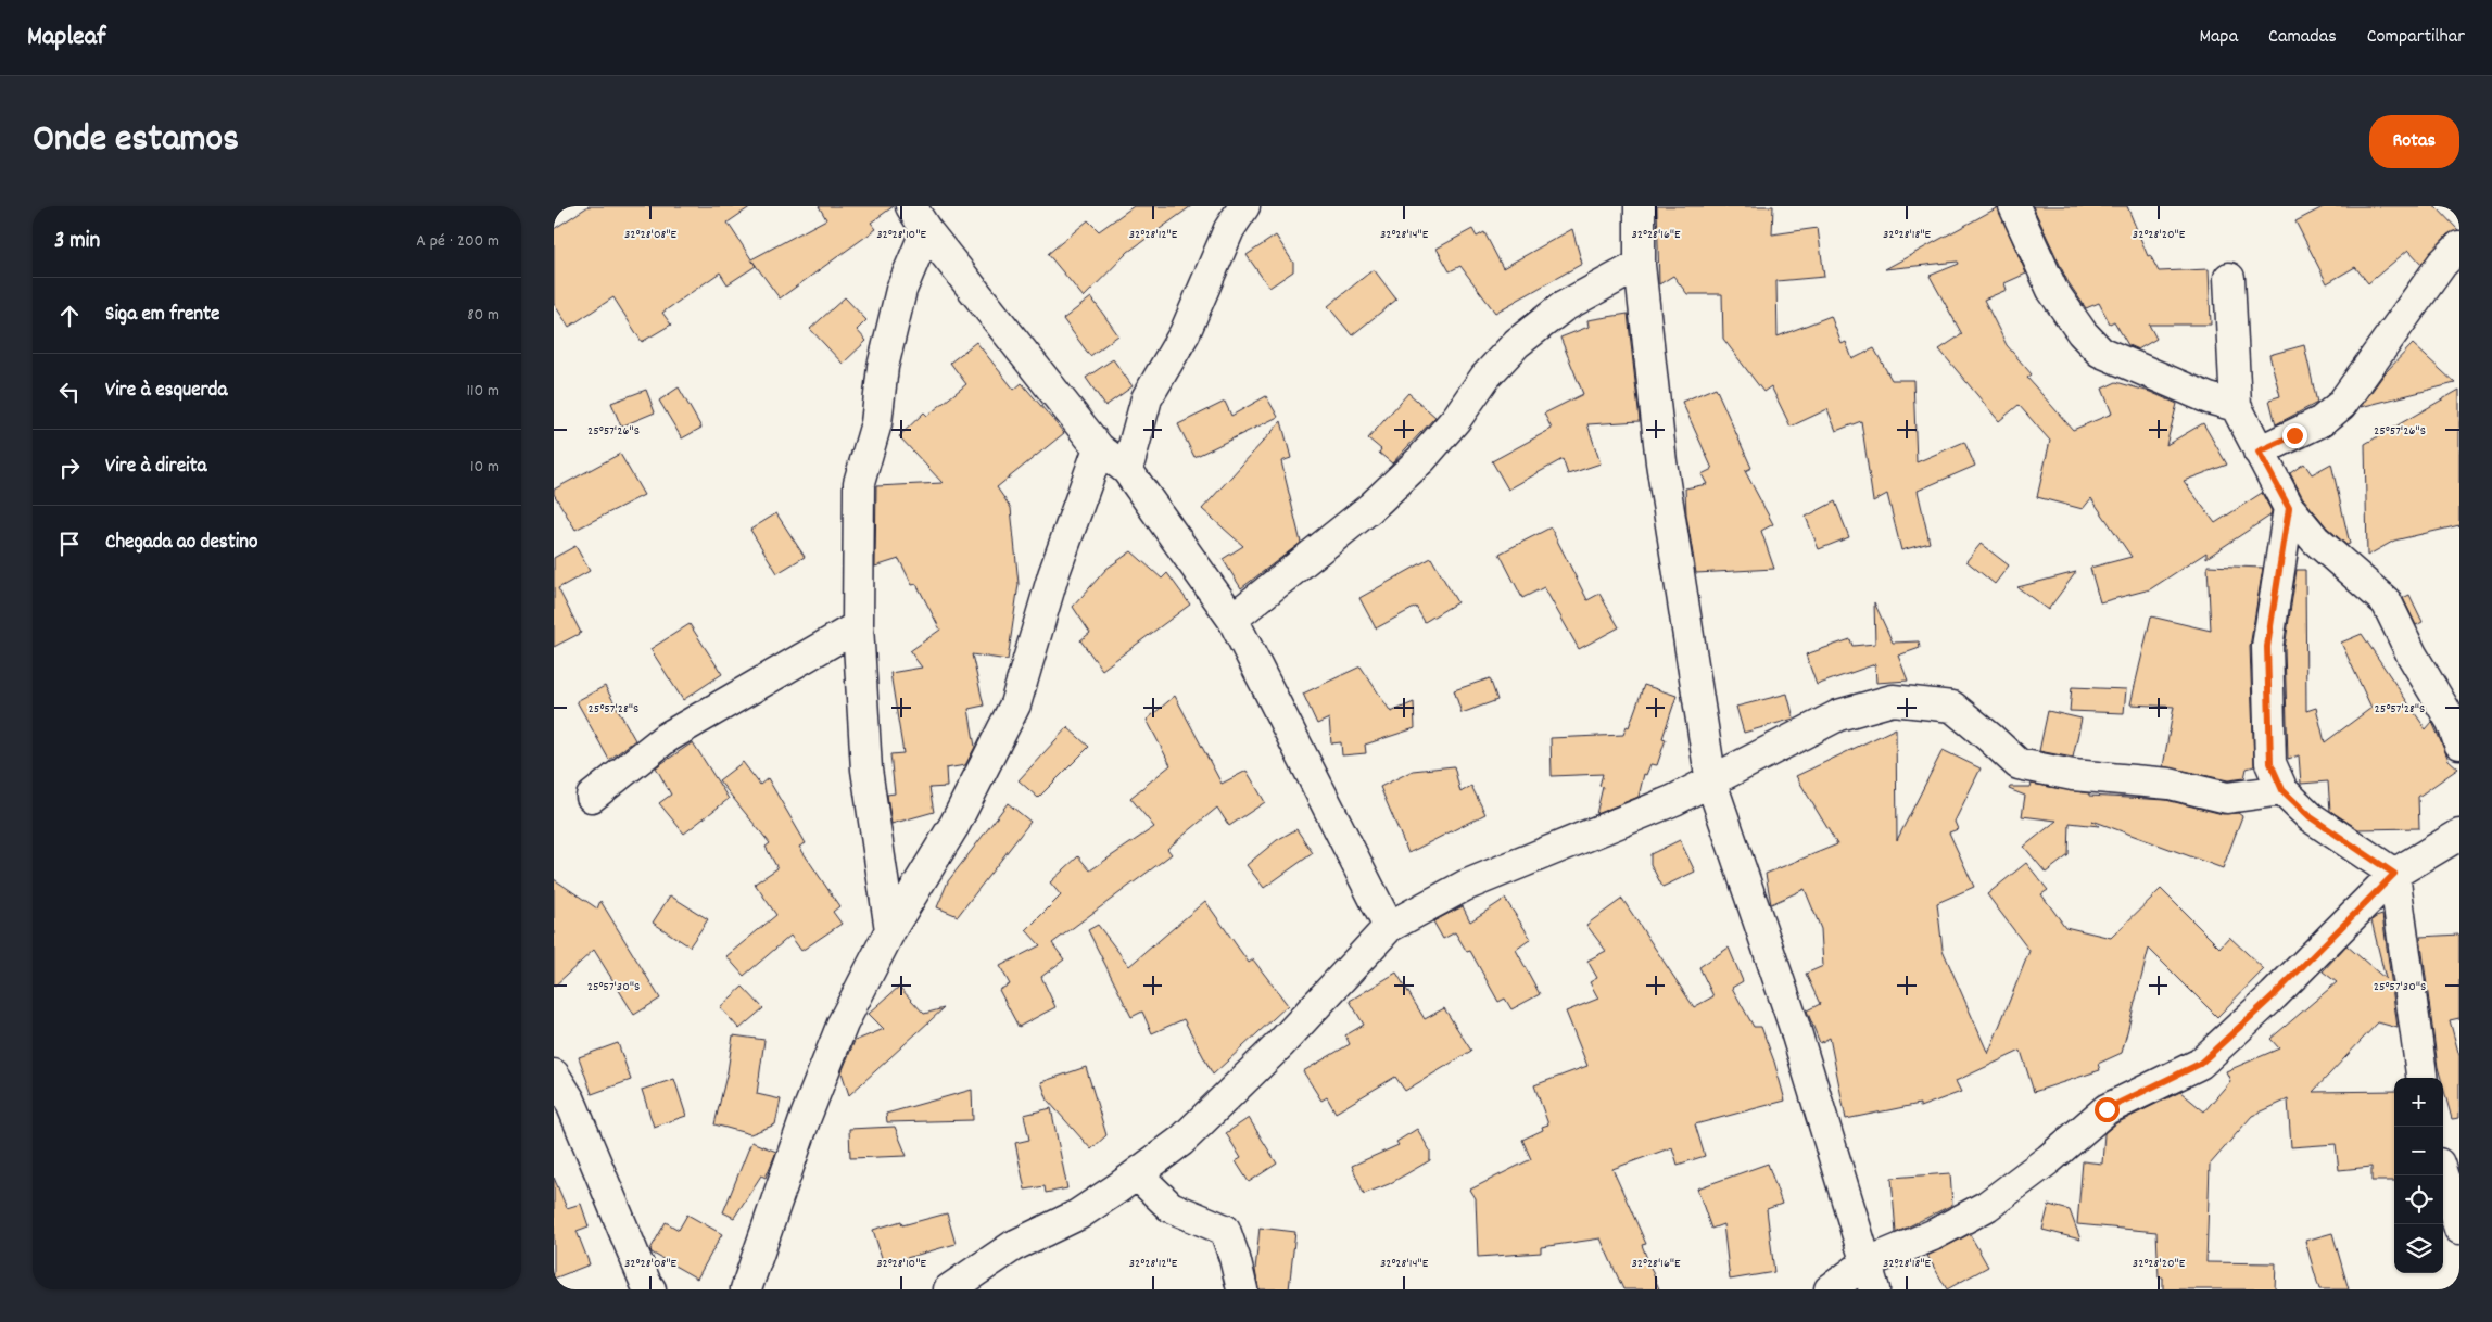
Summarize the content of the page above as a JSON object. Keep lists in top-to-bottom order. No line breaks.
{"page":{"header":"Mapleaf","nav":["Mapa","Camadas","Compartilhar"],"title":"Onde estamos","buttons":"Rotas","heading":["3 min","A pé · 200 m"],"list":[["Siga em frente","80 m"],["Vire à esquerda","110 m"],["Vire à direita","10 m"],"Chegada ao destino"],"map_buttons":["+","−"]},"coordinates":["32°28'08\"E","32°28'10\"E","32°28'12\"E","32°28'14\"E","32°28'16\"E","32°28'18\"E","32°28'20\"E","25°57'26\"S","25°57'28\"S","25°57'30\"S"]}
